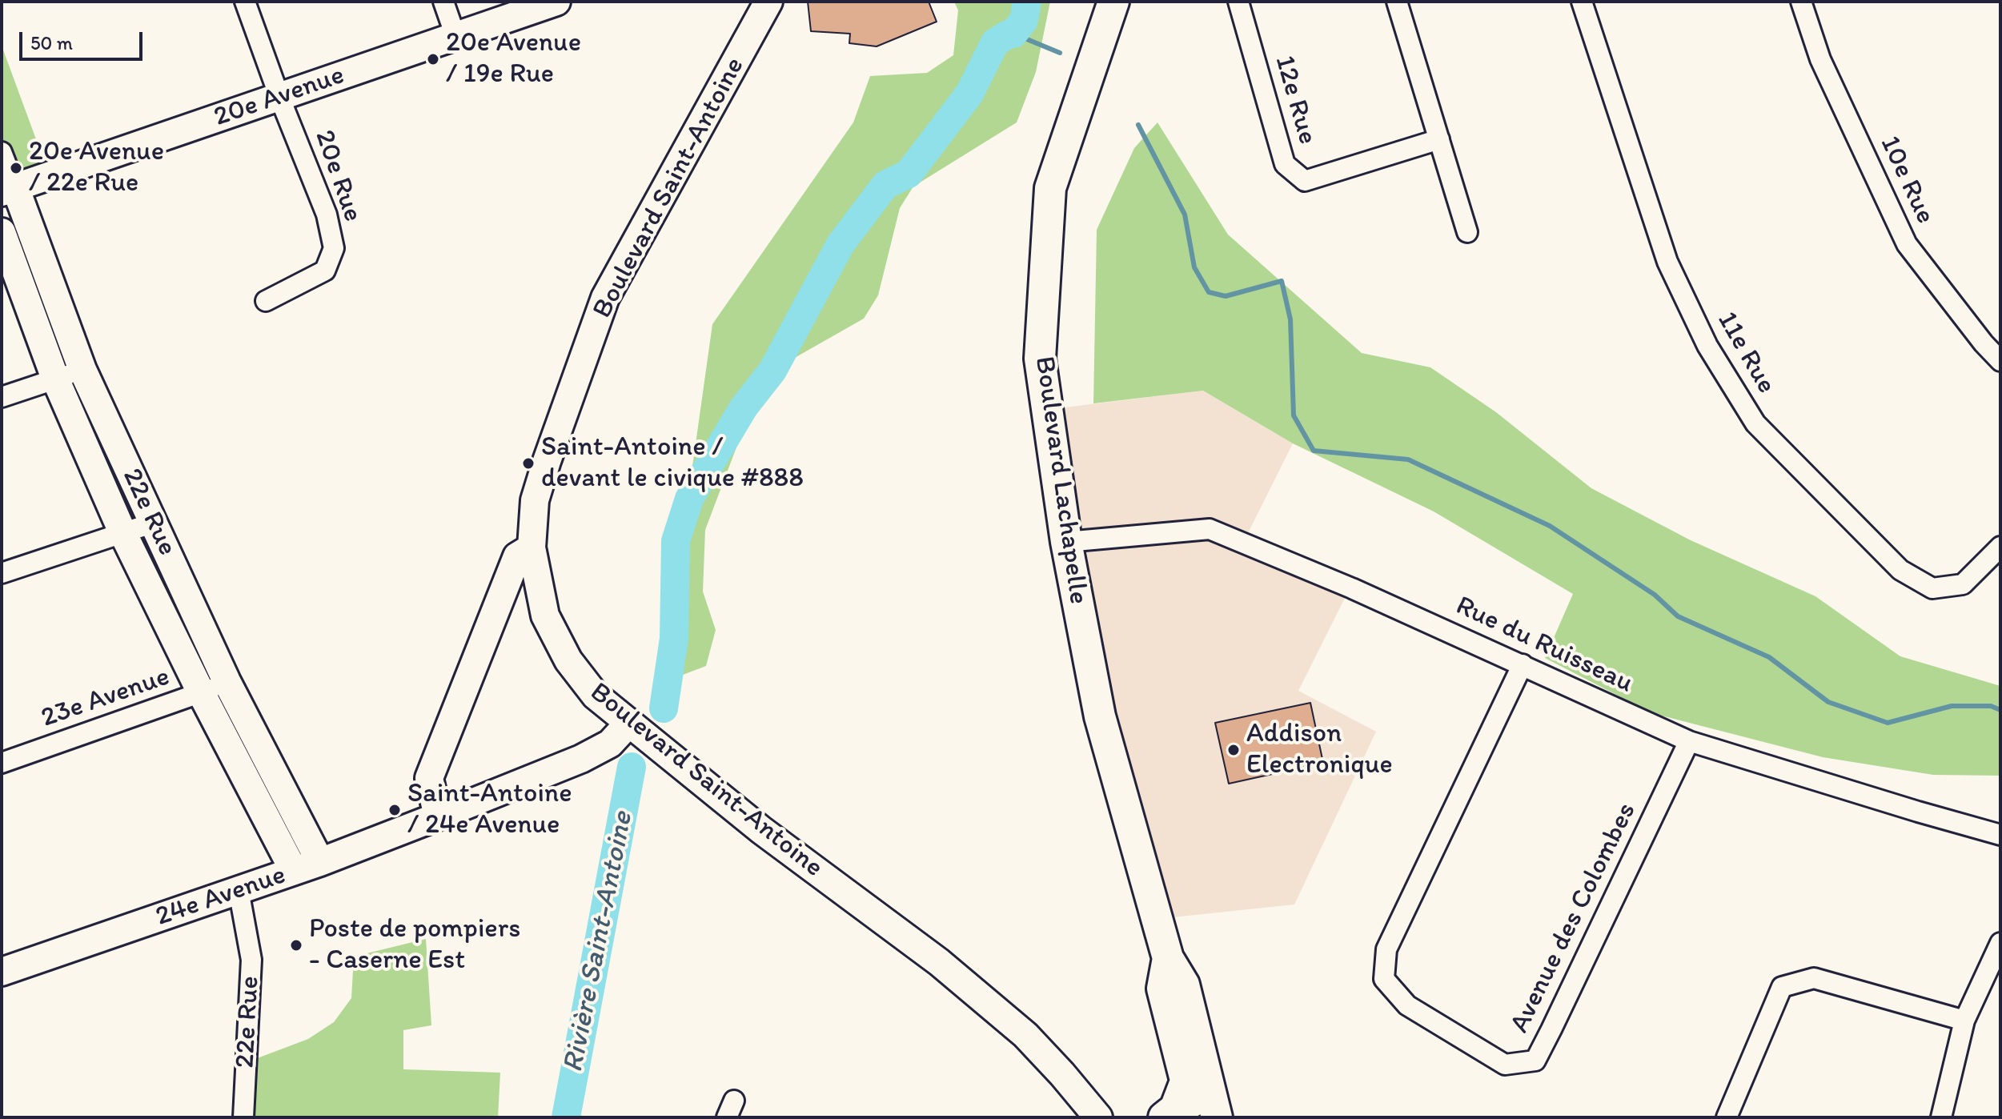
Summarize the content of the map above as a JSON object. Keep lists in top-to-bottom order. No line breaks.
{"streets":{"main road":["Boulevard Lachapelle"],"street":["20e Avenue","12e Rue","20e Rue","10e Rue","Boulevard Saint-Antoine","11e Rue","22e Rue","Rue du Ruisseau","23e Avenue","24e Avenue","Avenue des Colombes"]},"crossings":[["20e Avenue","20e Rue"],["20e Avenue","22e Rue"],["Boulevard Saint-Antoine","24e Avenue"],["Boulevard Lachapelle","Rue du Ruisseau"],["22e Rue","23e Avenue"],["22e Rue","24e Avenue"],["Rue du Ruisseau","Avenue des Colombes"]],"water":["Rivière Saint-Antoine"],"places":["20e Avenue / 19e Rue","20e Avenue / 22e Rue","Saint-Antoine / devant le civique #888","Addison Electronique","Saint-Antoine / 24e Avenue","Poste de pompiers - Caserne Est"],"scale_bar":"50 m"}
